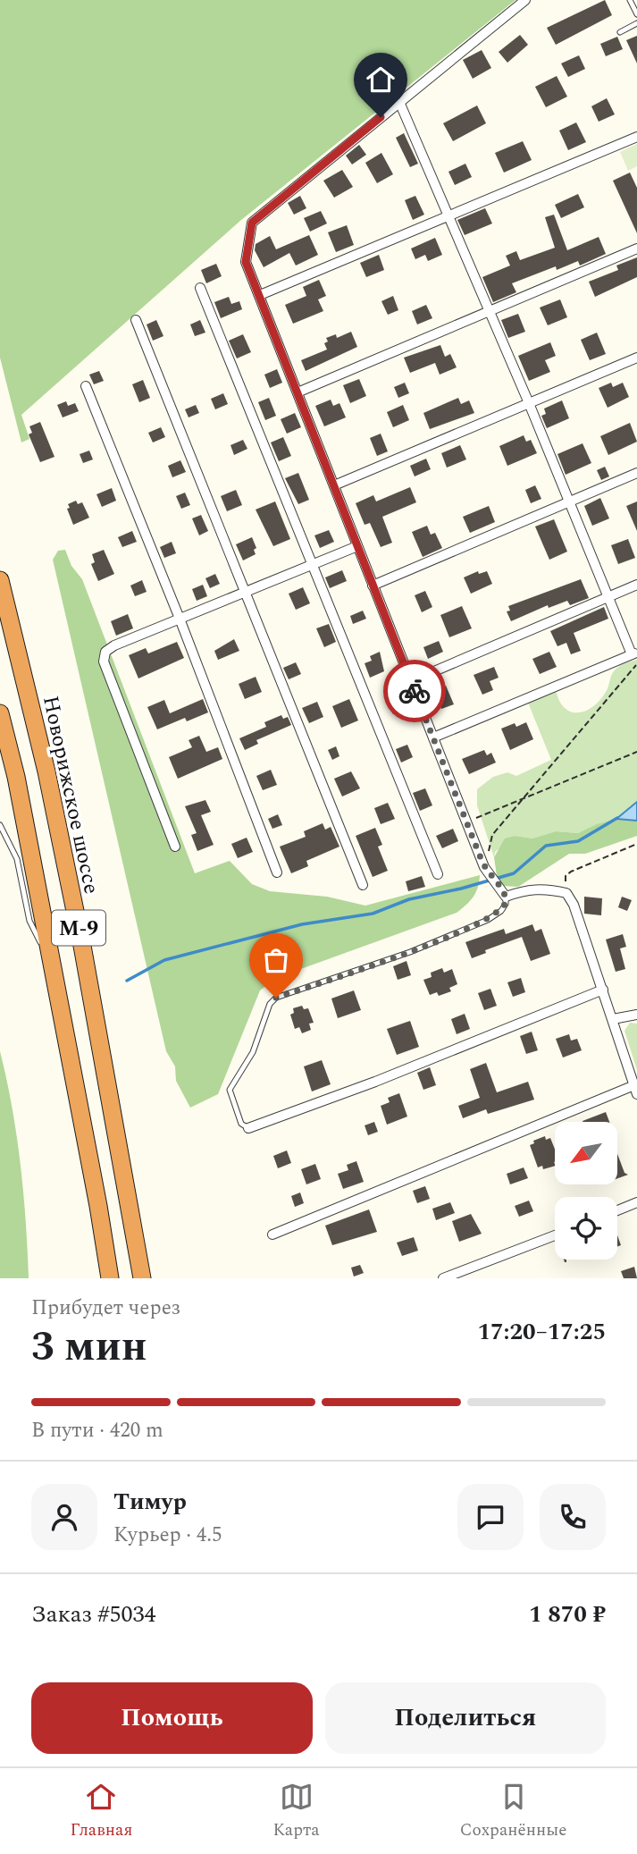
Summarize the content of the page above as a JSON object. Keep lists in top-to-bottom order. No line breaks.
{"streets":{"highway":["Новорижское шоссе","М-9"]},"north":"bottom left","page":{"heading":["3 мин","Прибудет через","17:20–17:25"],"panel":["Тимур","Курьер · 4.5","Заказ #5034","1 870 ₽"],"bar":"В пути · 420 m","buttons":["Помощь","Поделиться"],"tabs":["Главная","Карта","Сохранённые"]}}
